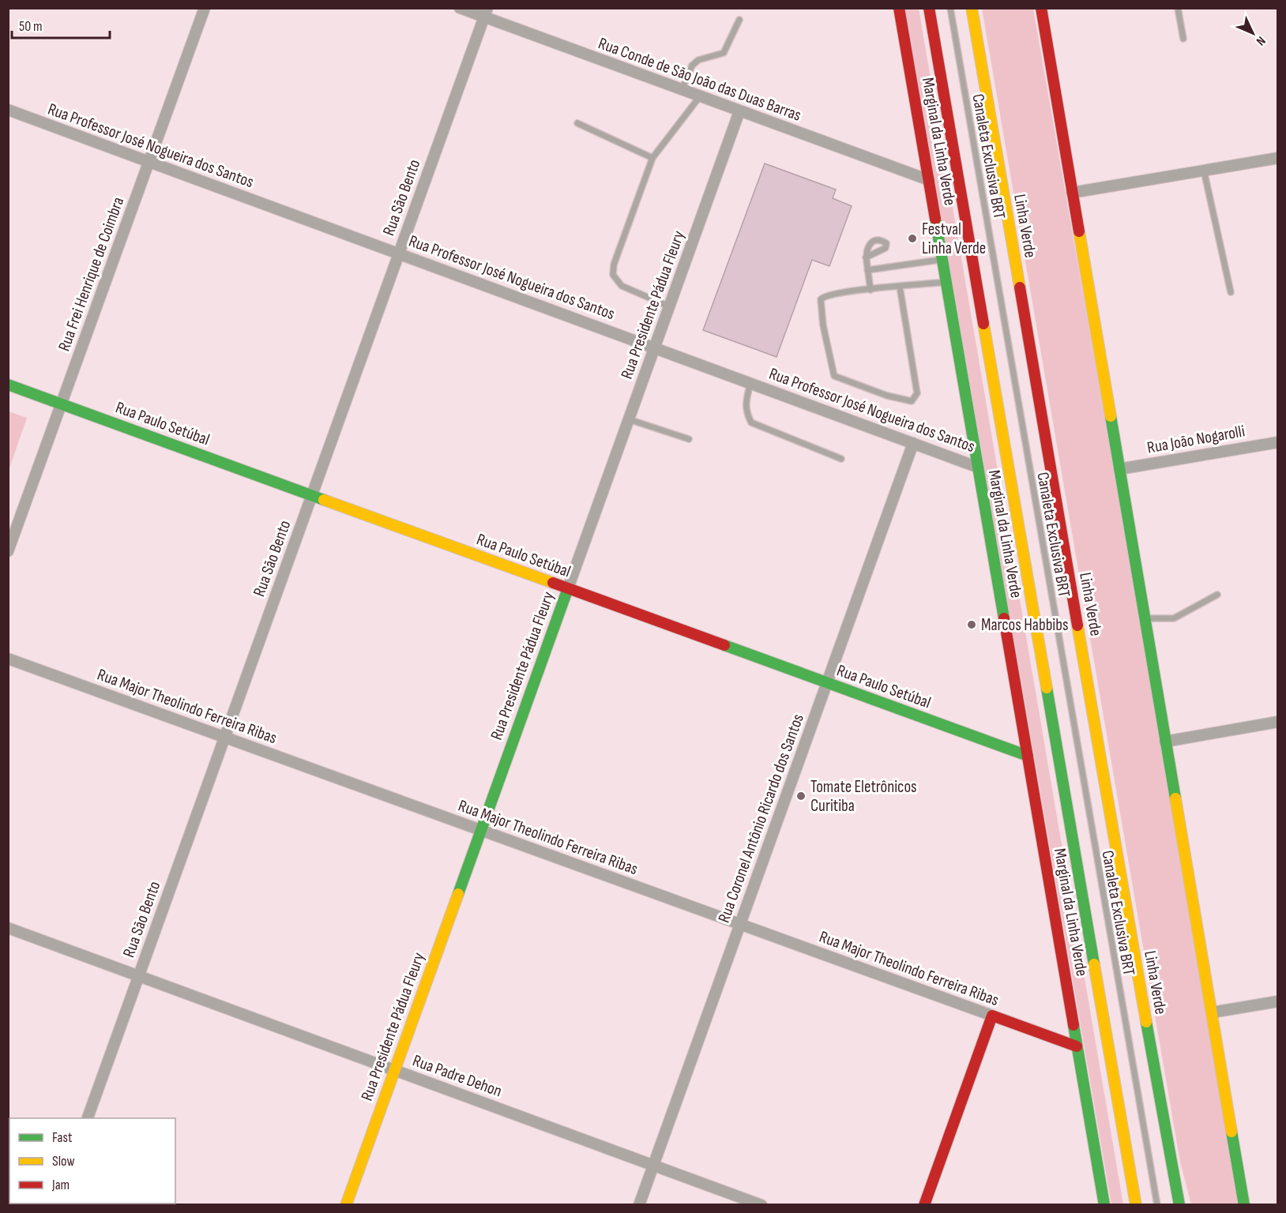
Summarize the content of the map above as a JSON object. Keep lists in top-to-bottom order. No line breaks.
{"streets":{"main road":["Marginal da Linha Verde","Linha Verde","Rua Presidente Pádua Fleury","Rua Paulo Setúbal","Rua Major Theolindo Ferreira Ribas"],"street":["Rua Conde de São João das Duas Barras","Rua Professor José Nogueira dos Santos","Rua São Bento","Rua Frei Henrique de Coimbra","Rua João Nogarolli","Rua Coronel Antônio Ricardo dos Santos","Rua Padre Dehon"],"lane":["Canaleta Exclusiva BRT"]},"crossings":[["Rua Conde de São João das Duas Barras","Marginal da Linha Verde"],["Rua Conde de São João das Duas Barras","Rua São Bento"],["Rua Conde de São João das Duas Barras","Rua Presidente Pádua Fleury"],["Marginal da Linha Verde","Rua Professor José Nogueira dos Santos"],["Marginal da Linha Verde","Rua Paulo Setúbal"],["Marginal da Linha Verde","Rua Major Theolindo Ferreira Ribas"],["Rua Professor José Nogueira dos Santos","Rua São Bento"],["Rua Professor José Nogueira dos Santos","Rua Frei Henrique de Coimbra"],["Rua Professor José Nogueira dos Santos","Rua Presidente Pádua Fleury"],["Rua Professor José Nogueira dos Santos","Rua Coronel Antônio Ricardo dos Santos"],["Rua São Bento","Rua Paulo Setúbal"],["Rua São Bento","Rua Major Theolindo Ferreira Ribas"],["Rua São Bento","Rua Padre Dehon"],["Rua Frei Henrique de Coimbra","Rua Paulo Setúbal"],["Rua Presidente Pádua Fleury","Rua Paulo Setúbal"],["Rua Presidente Pádua Fleury","Rua Major Theolindo Ferreira Ribas"],["Rua Presidente Pádua Fleury","Rua Padre Dehon"],["Rua Paulo Setúbal","Rua Coronel Antônio Ricardo dos Santos"],["Rua Major Theolindo Ferreira Ribas","Rua Coronel Antônio Ricardo dos Santos"],["Rua Coronel Antônio Ricardo dos Santos","Rua Padre Dehon"]],"places":["Festval Linha Verde","Marcos Habbibs","Tomate Eletrônicos Curitiba"],"legend":["Fast","Slow","Jam"],"scale_bar":"50 m","north":"bottom right"}
